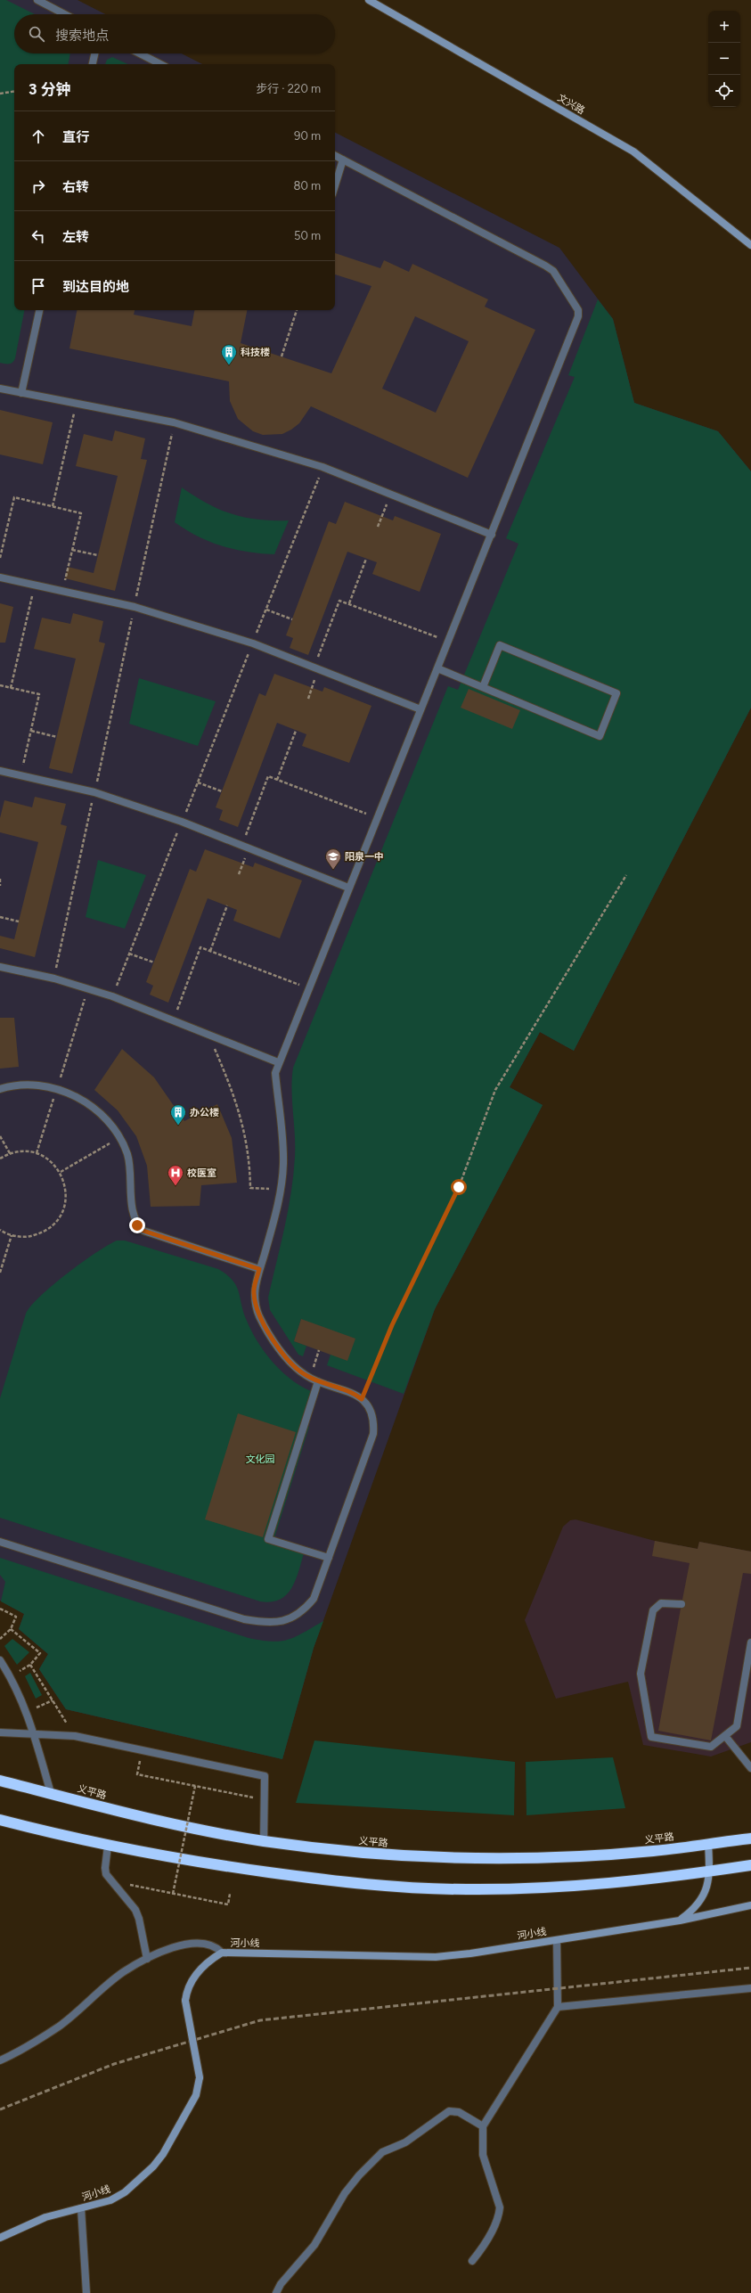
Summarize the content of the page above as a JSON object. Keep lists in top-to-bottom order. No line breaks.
{"streets":{"highway":["义平路"],"street":["文兴路","河小线"]},"crossings":[["义平路","河小线"]],"parks":["文化园"],"places":{"building":["科技楼","办公楼"],"school or university":["阳泉一中"],"hospital":["校医室"]},"page":{"map_buttons":["+","−"],"search":"搜索地点","heading":["3 分钟","步行 · 220 m"],"list":[["直行","90 m"],["右转","80 m"],["左转","50 m"],"到达目的地"]}}
